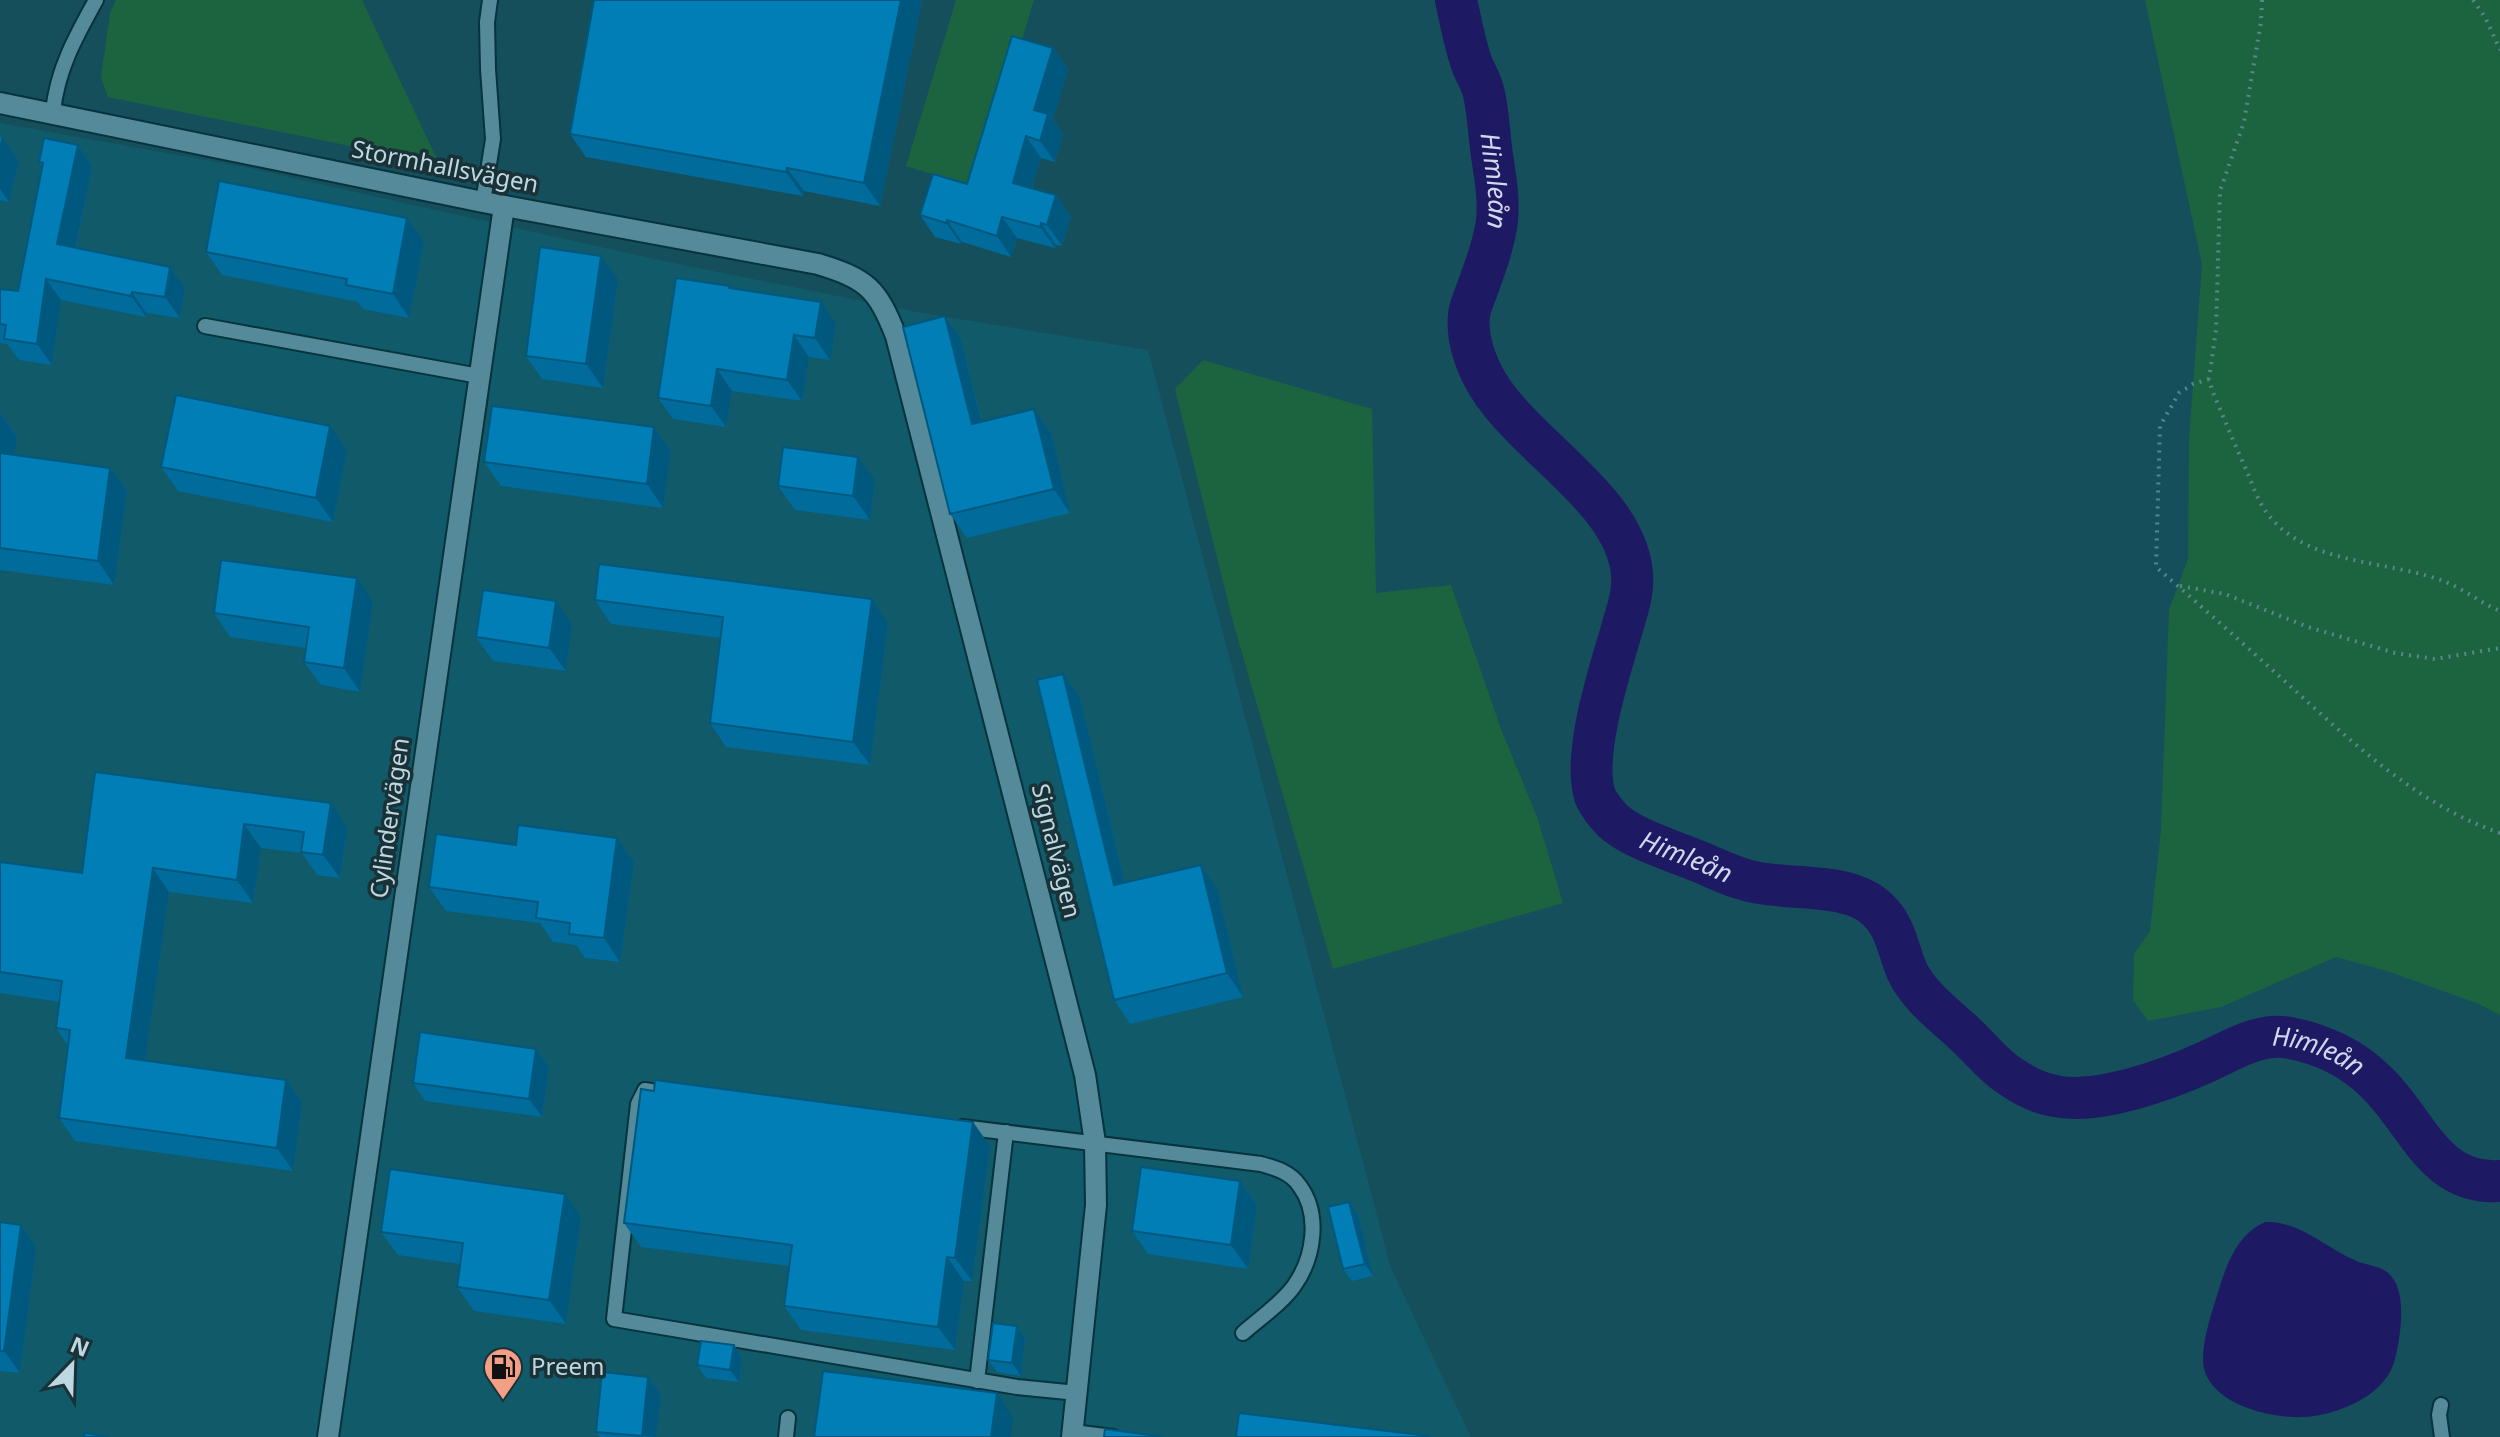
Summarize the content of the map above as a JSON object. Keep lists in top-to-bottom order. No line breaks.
{"streets":{"street":["Stormhallsvägen","Cylindervägen","Signalvägen"]},"crossings":[["Stormhallsvägen","Cylindervägen"],["Stormhallsvägen","Signalvägen"]],"water":["Himleån"],"places":{"fuel station":["Preem"]},"north":"top right"}
